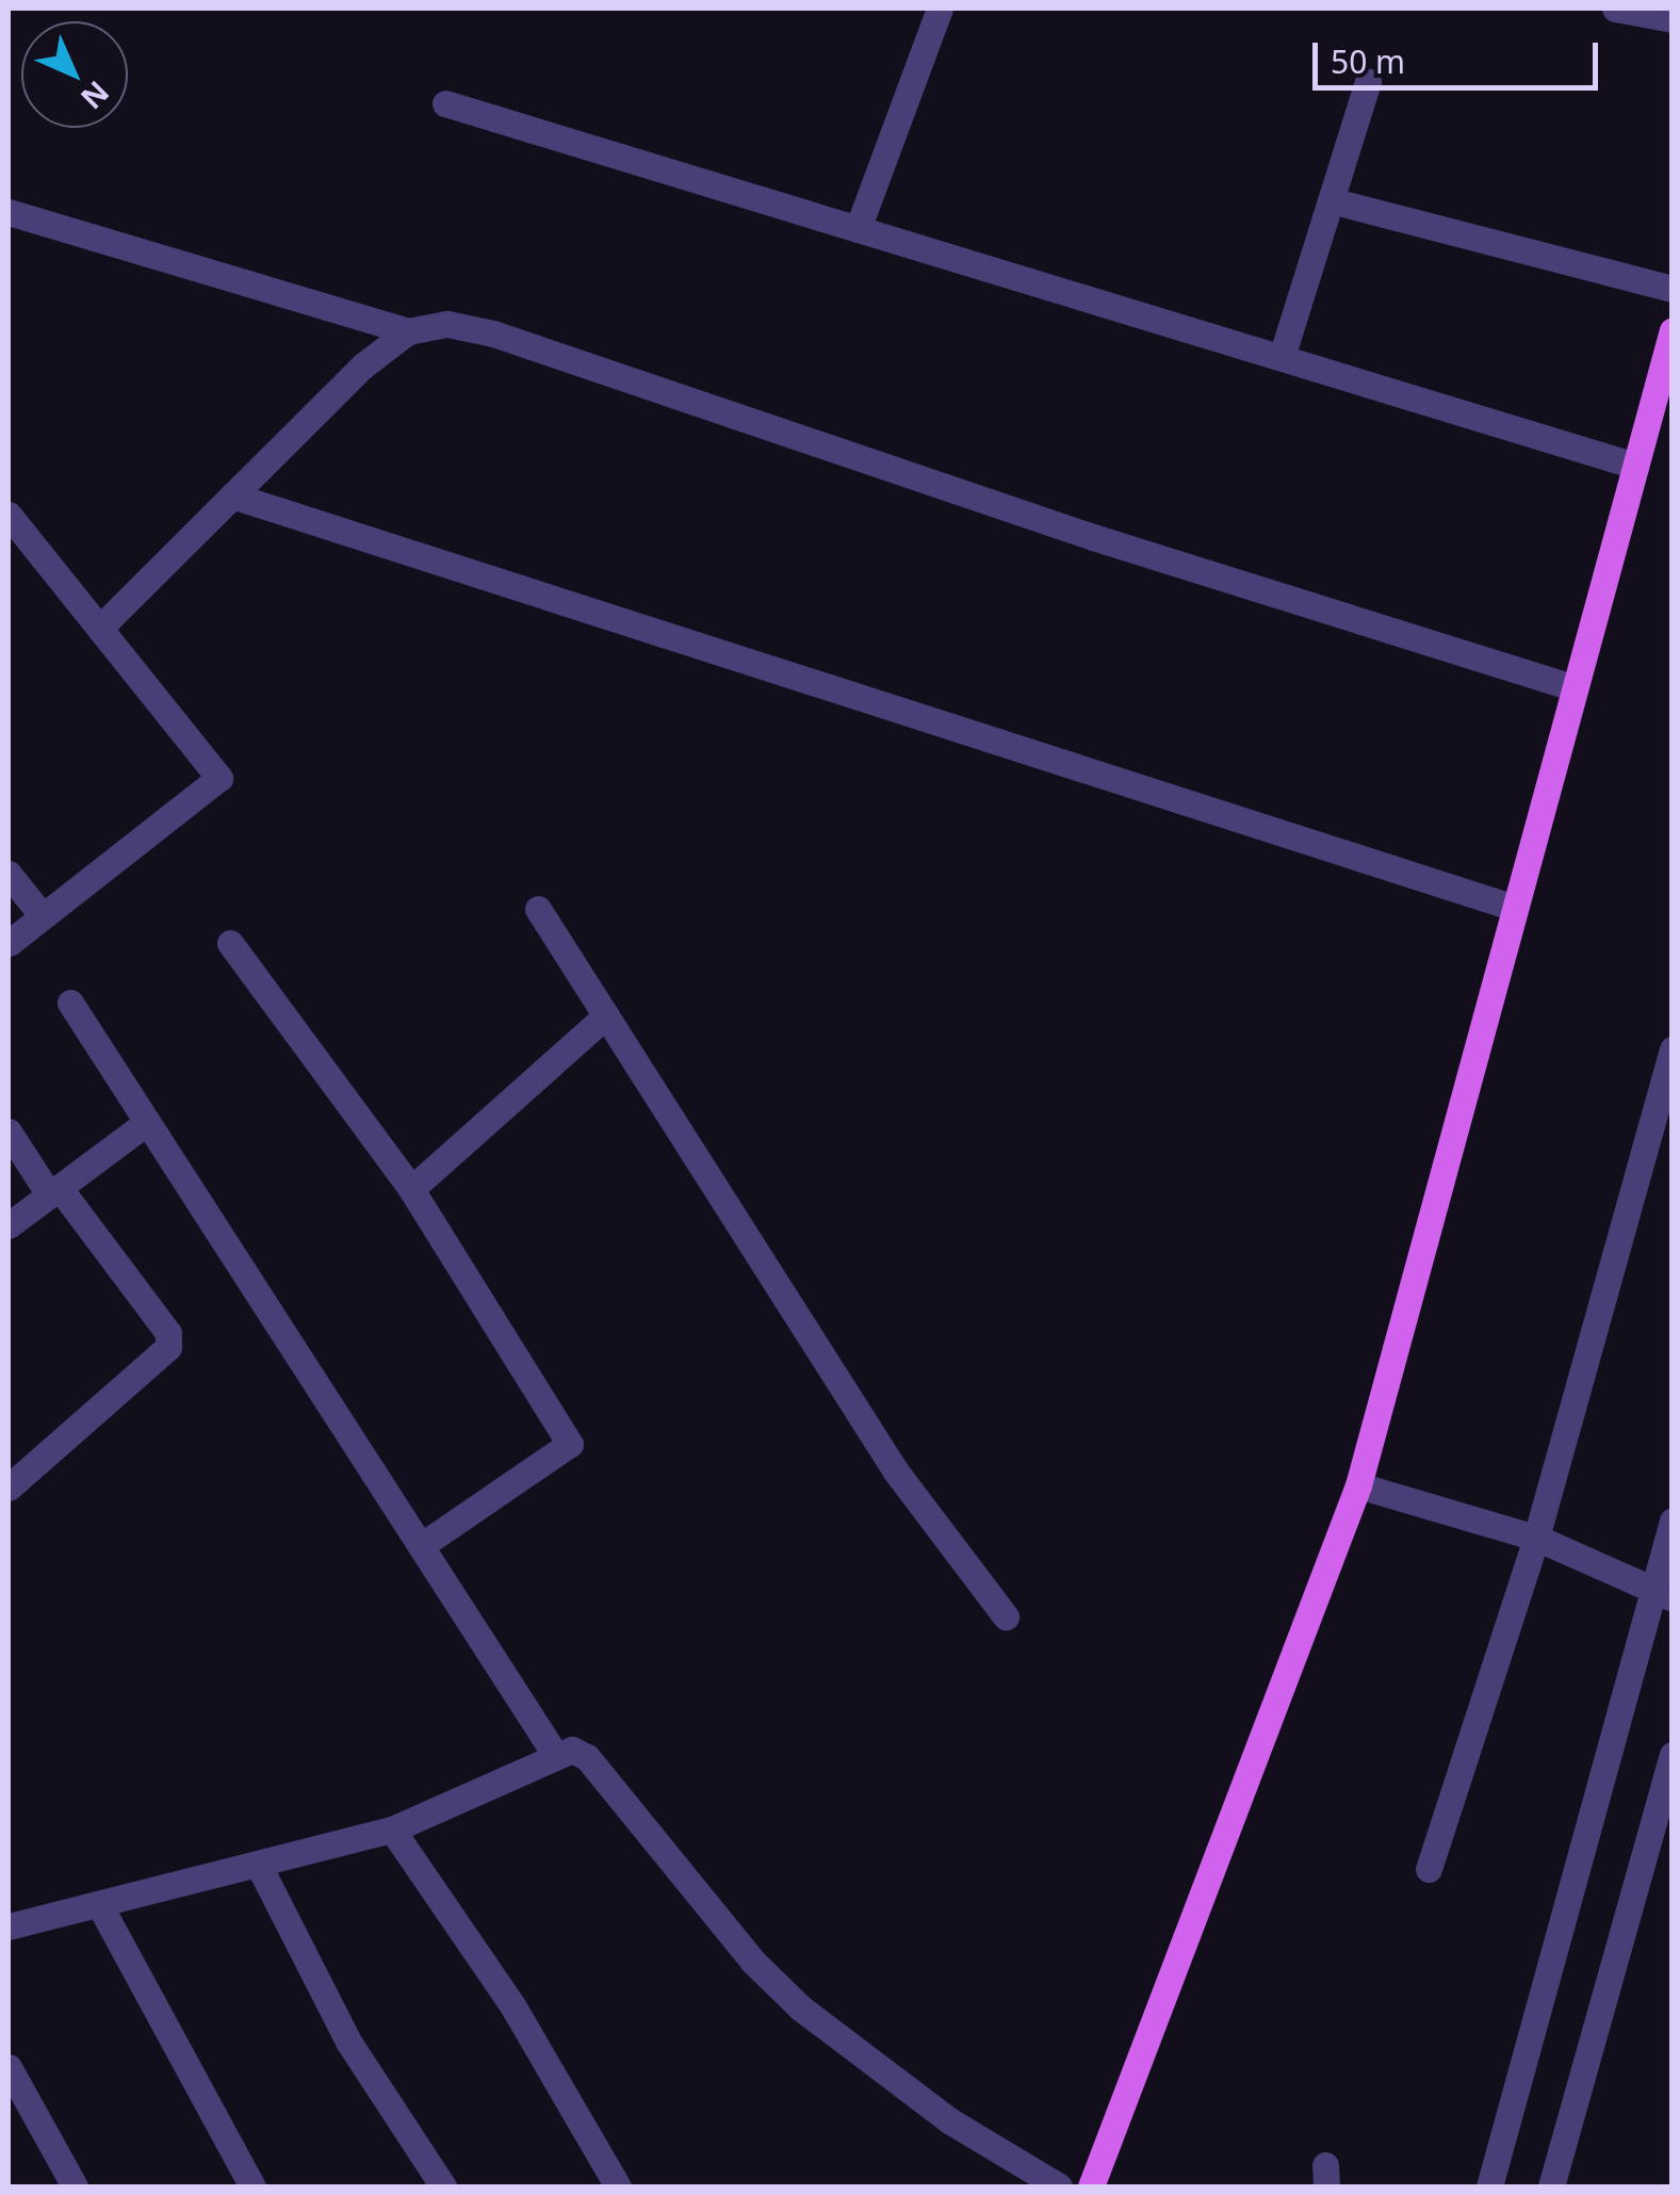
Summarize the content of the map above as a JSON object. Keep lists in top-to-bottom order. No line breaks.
{"scale_bar":"50 m","north":"bottom right"}
